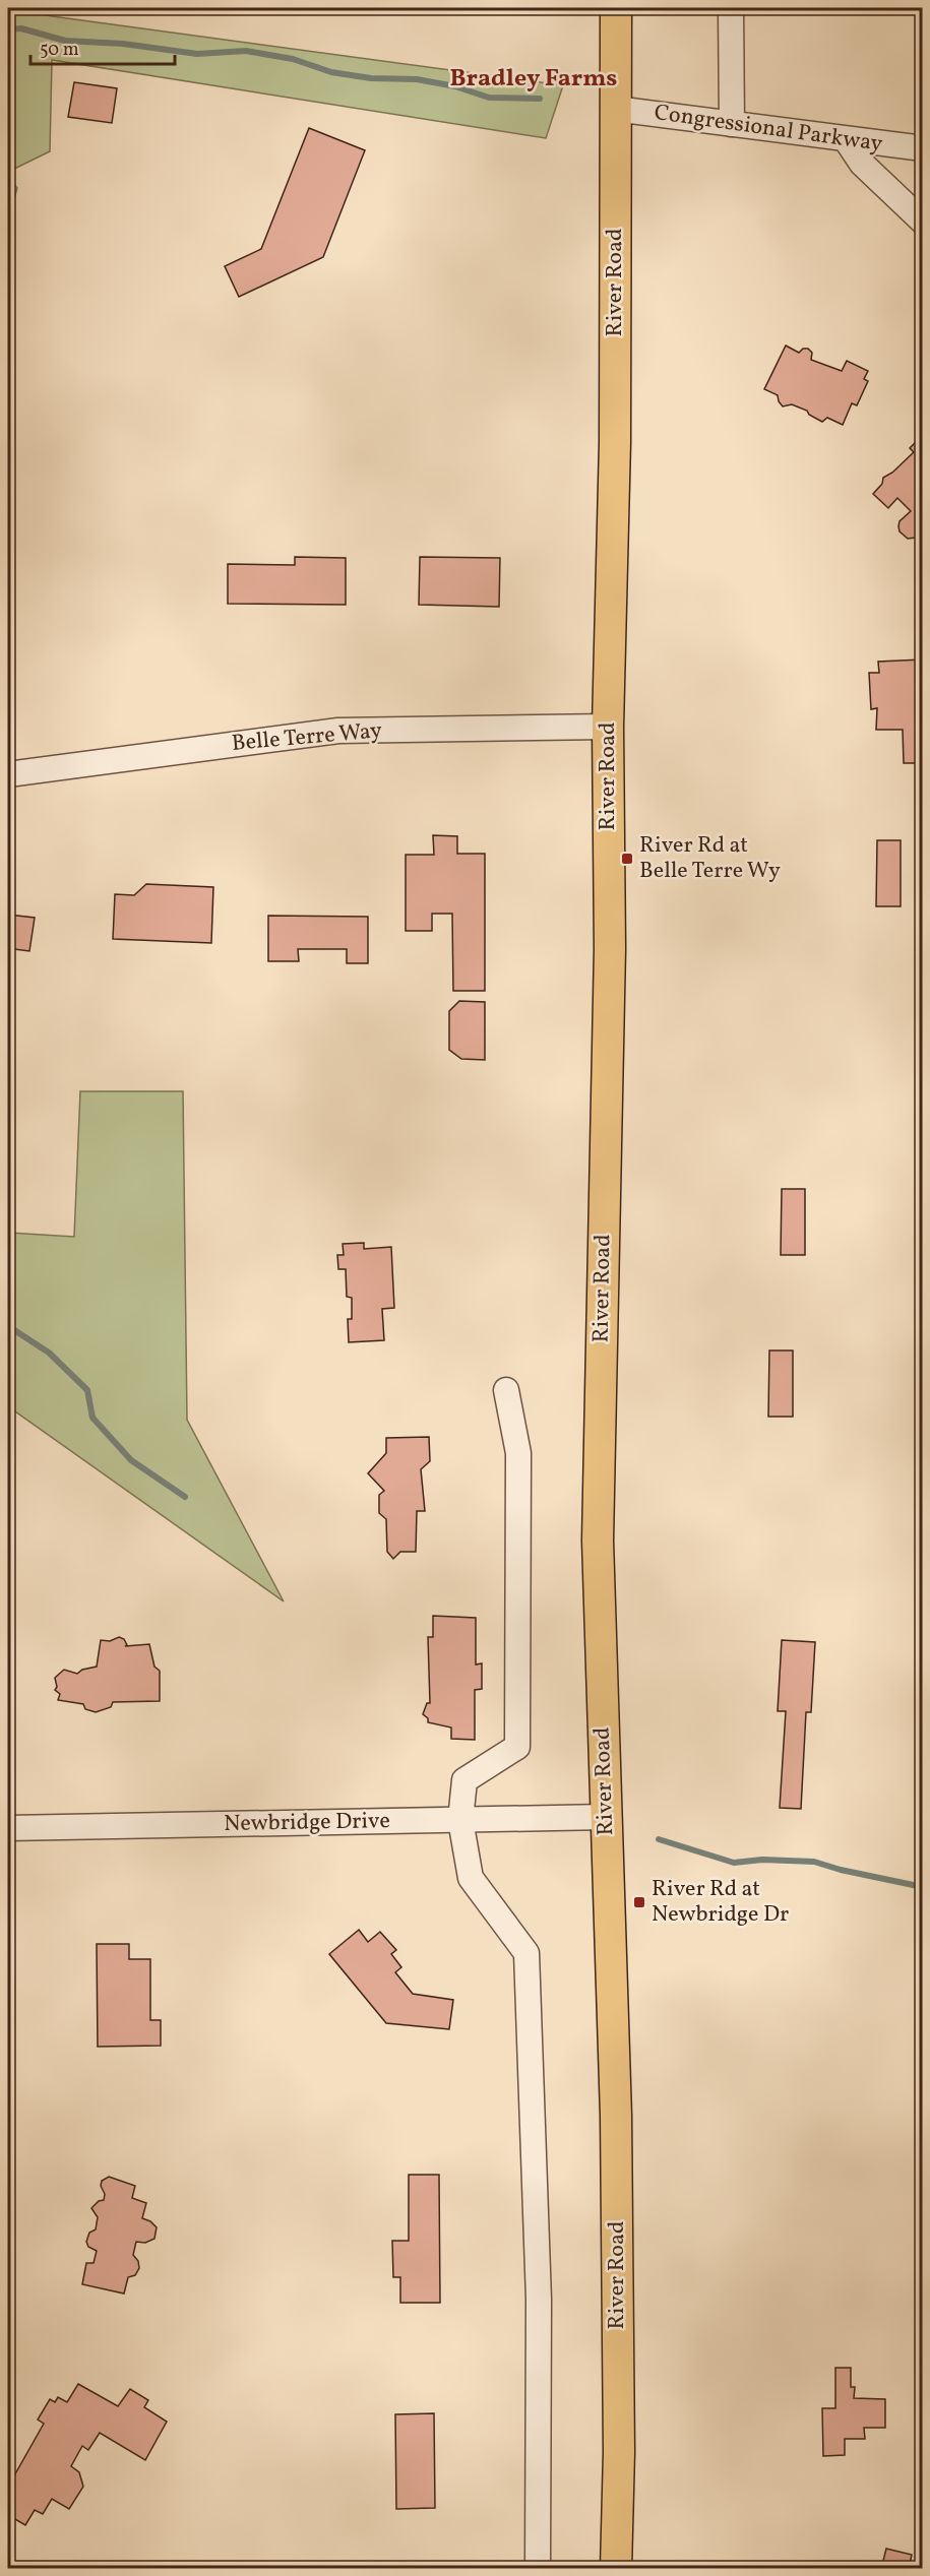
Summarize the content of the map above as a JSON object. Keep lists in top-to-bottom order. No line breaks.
{"streets":{"main road":["River Road"],"street":["Congressional Parkway","Belle Terre Way","Newbridge Drive"]},"crossings":[["Congressional Parkway","River Road"],["River Road","Belle Terre Way"],["River Road","Newbridge Drive"]],"districts":["Bradley Farms"],"places":{"transit":["River Rd at Belle Terre Wy","River Rd at Newbridge Dr"]},"scale_bar":"50 m"}
